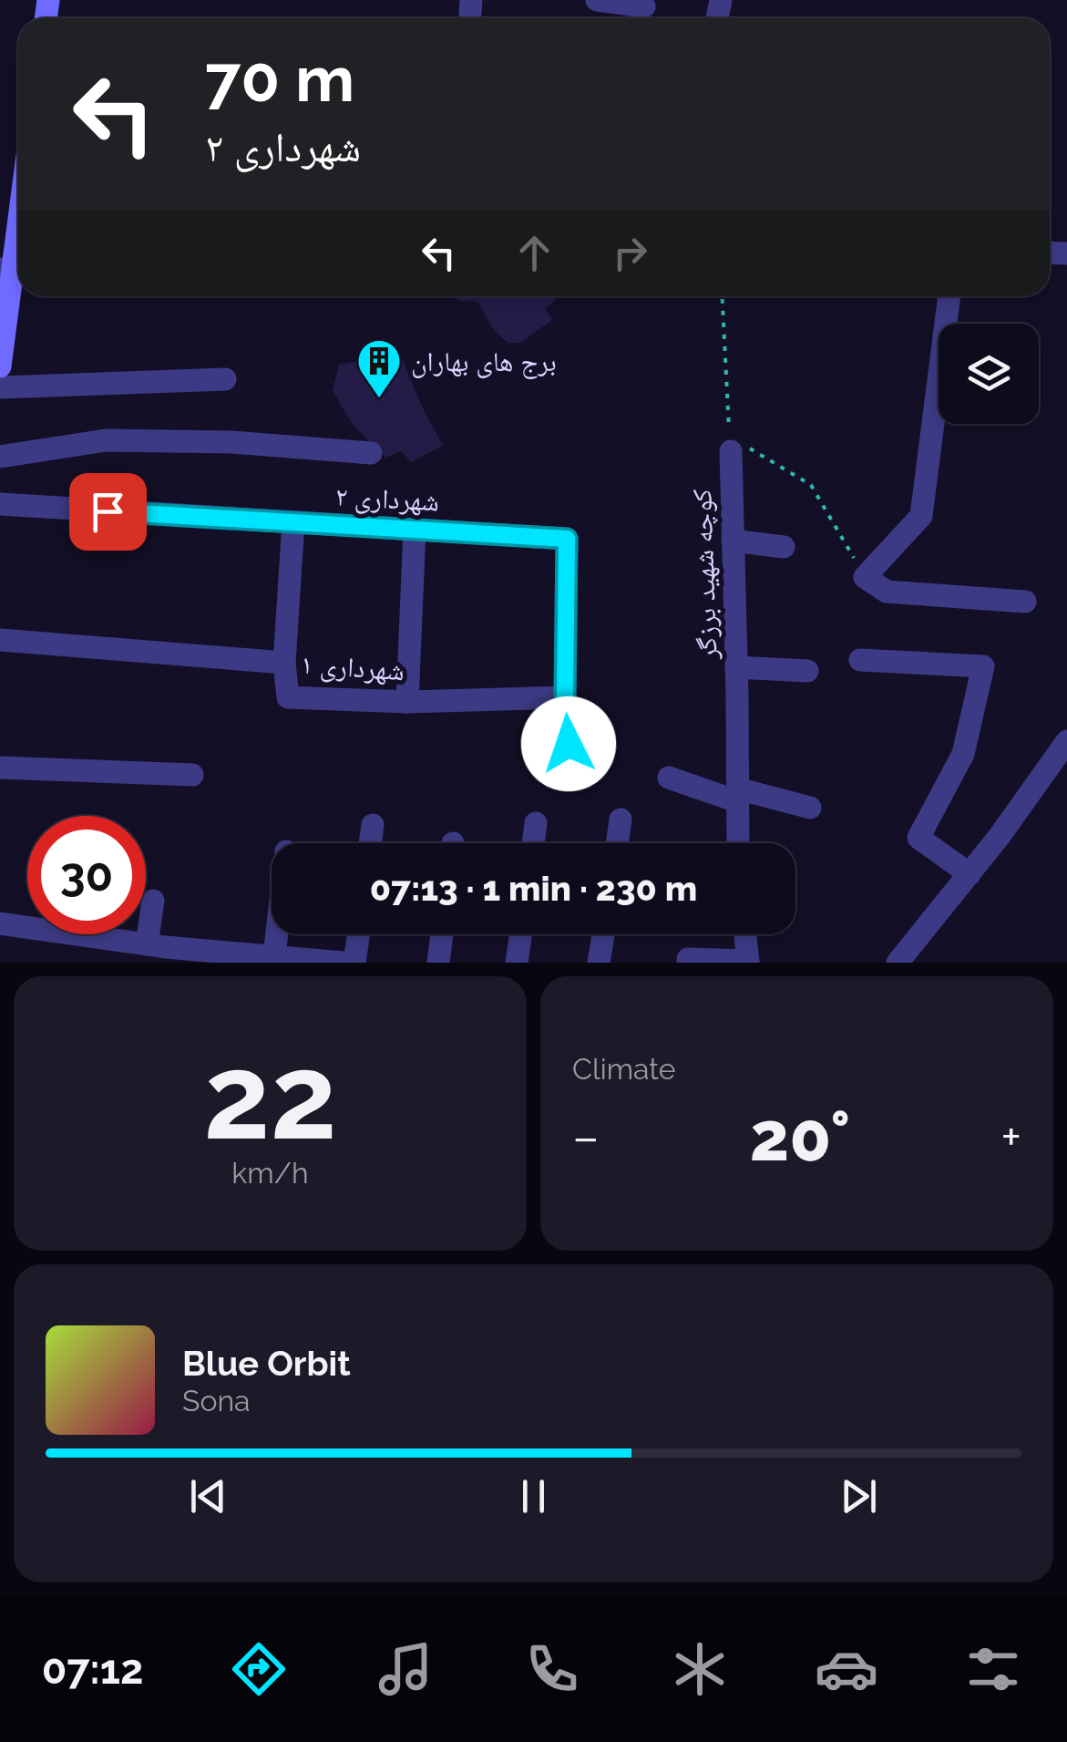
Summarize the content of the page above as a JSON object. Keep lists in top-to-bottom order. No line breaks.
{"streets":{"street":["شهرداری ۲","کوچه شهید برزگر","شهرداری ۱"]},"crossings":[["شهرداری ۲","شهرداری ۱"]],"places":{"building":["برج های بهاران"]},"page":{"turn":["70 m","شهرداری ۲"],"limit":"30","trip":"07:13 · 1 min · 230 m","tile":[["22","km/h"],"Climate"],"heat":["−","20°","+"],"song":["Blue Orbit","Sona"],"tabs":"07:12"}}
